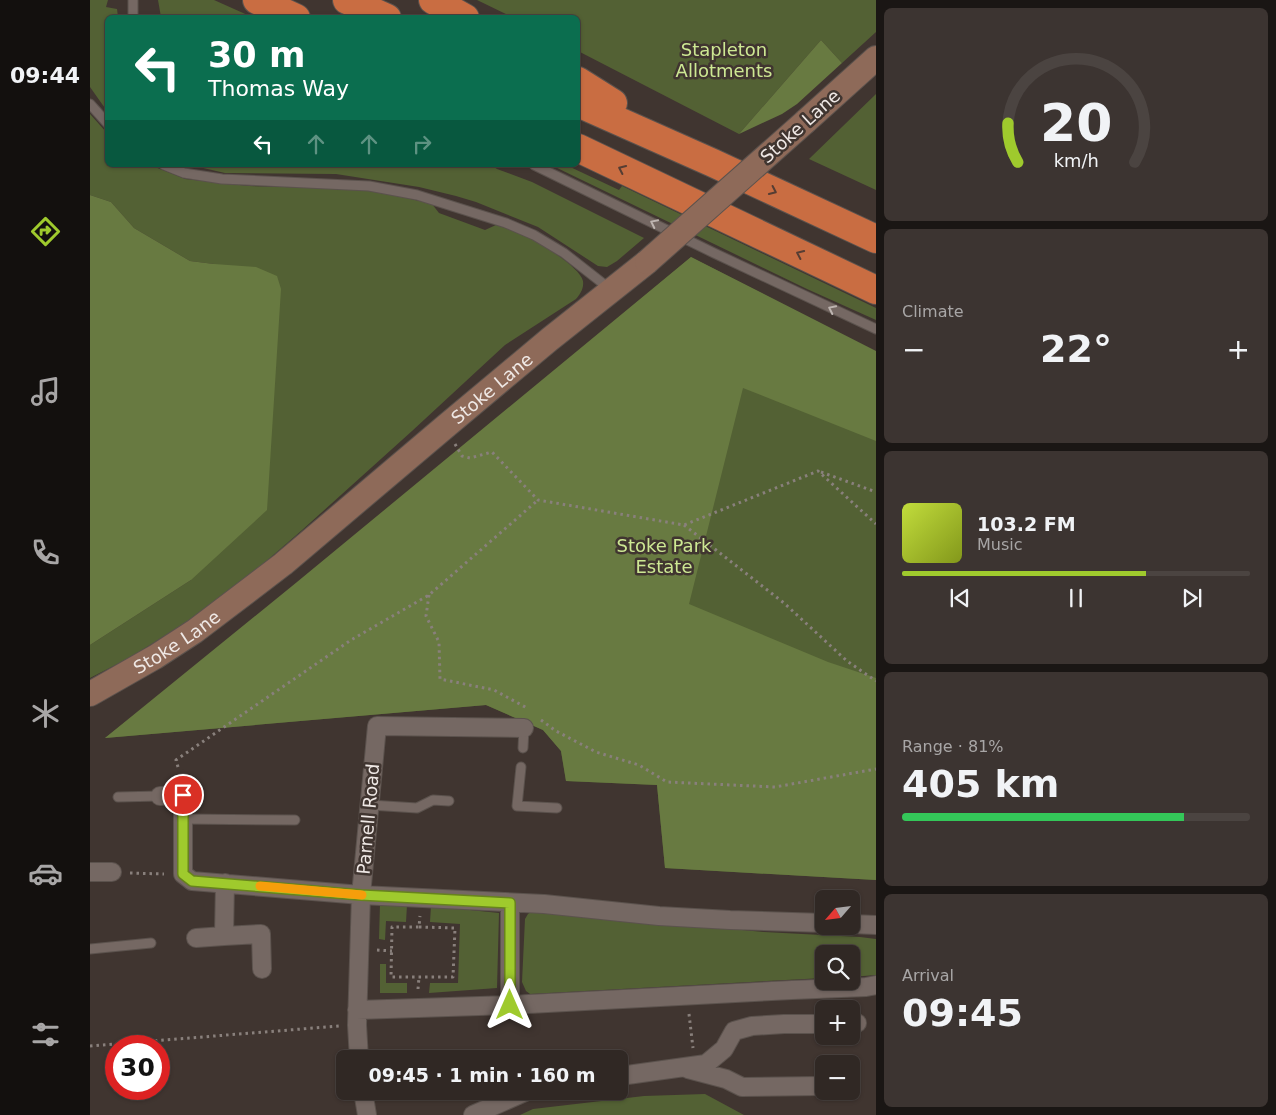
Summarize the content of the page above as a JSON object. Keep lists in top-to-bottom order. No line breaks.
{"streets":{"street":["Stoke Lane","Parnell Road"]},"parks":["Stapleton Allotments","Stoke Park Estate"],"north":"bottom left","page":{"tabs":"09:44","turn":["30 m","Thomas Way"],"tile":["Climate",["Range · 81%","405 km"],["Arrival","09:45"]],"heat":["−","22°","+"],"song":["103.2 FM","Music"],"map_buttons":["+","−"],"limit":"30","trip":"09:45 · 1 min · 160 m","gauge":["20","km/h"]}}
